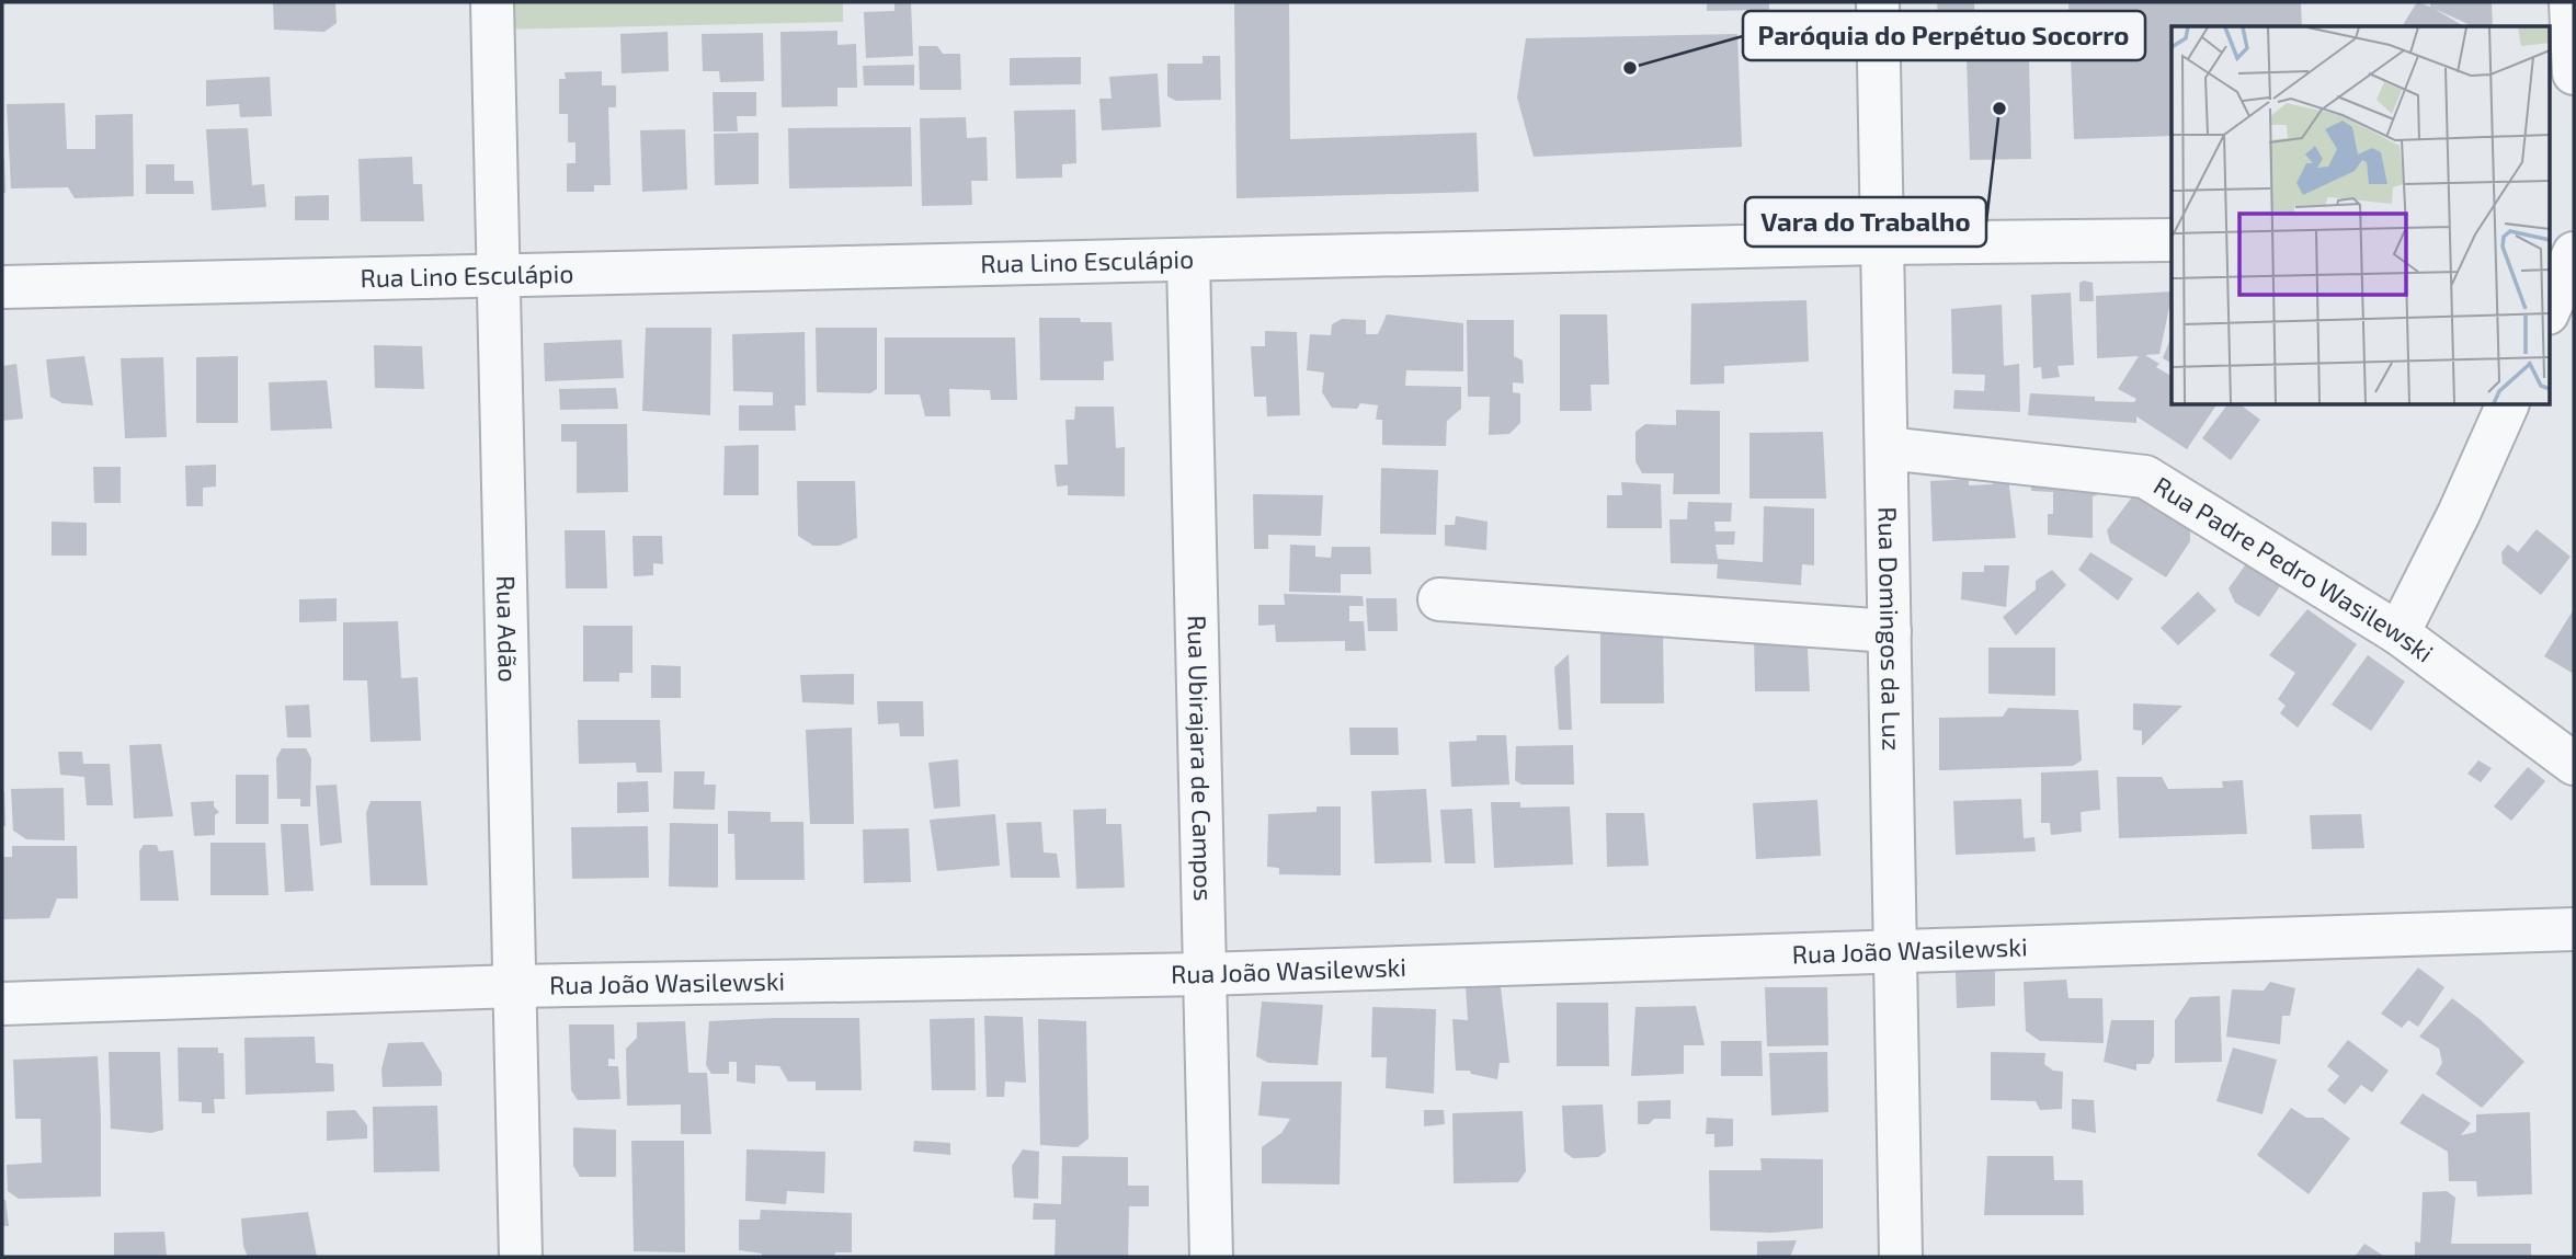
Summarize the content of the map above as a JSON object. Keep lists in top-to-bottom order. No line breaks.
{"streets":{"street":["Rua Lino Esculápio","Rua Padre Pedro Wasilewski","Rua Adão","Rua Domingos da Luz","Rua Ubirajara de Campos","Rua João Wasilewski"]},"crossings":[["Rua Lino Esculápio","Rua Adão"],["Rua Lino Esculápio","Rua Domingos da Luz"],["Rua Lino Esculápio","Rua Ubirajara de Campos"],["Rua Padre Pedro Wasilewski","Rua Domingos da Luz"],["Rua Adão","Rua João Wasilewski"],["Rua Domingos da Luz","Rua João Wasilewski"],["Rua Ubirajara de Campos","Rua João Wasilewski"]],"places":["Paróquia do Perpétuo Socorro","Vara do Trabalho"]}
